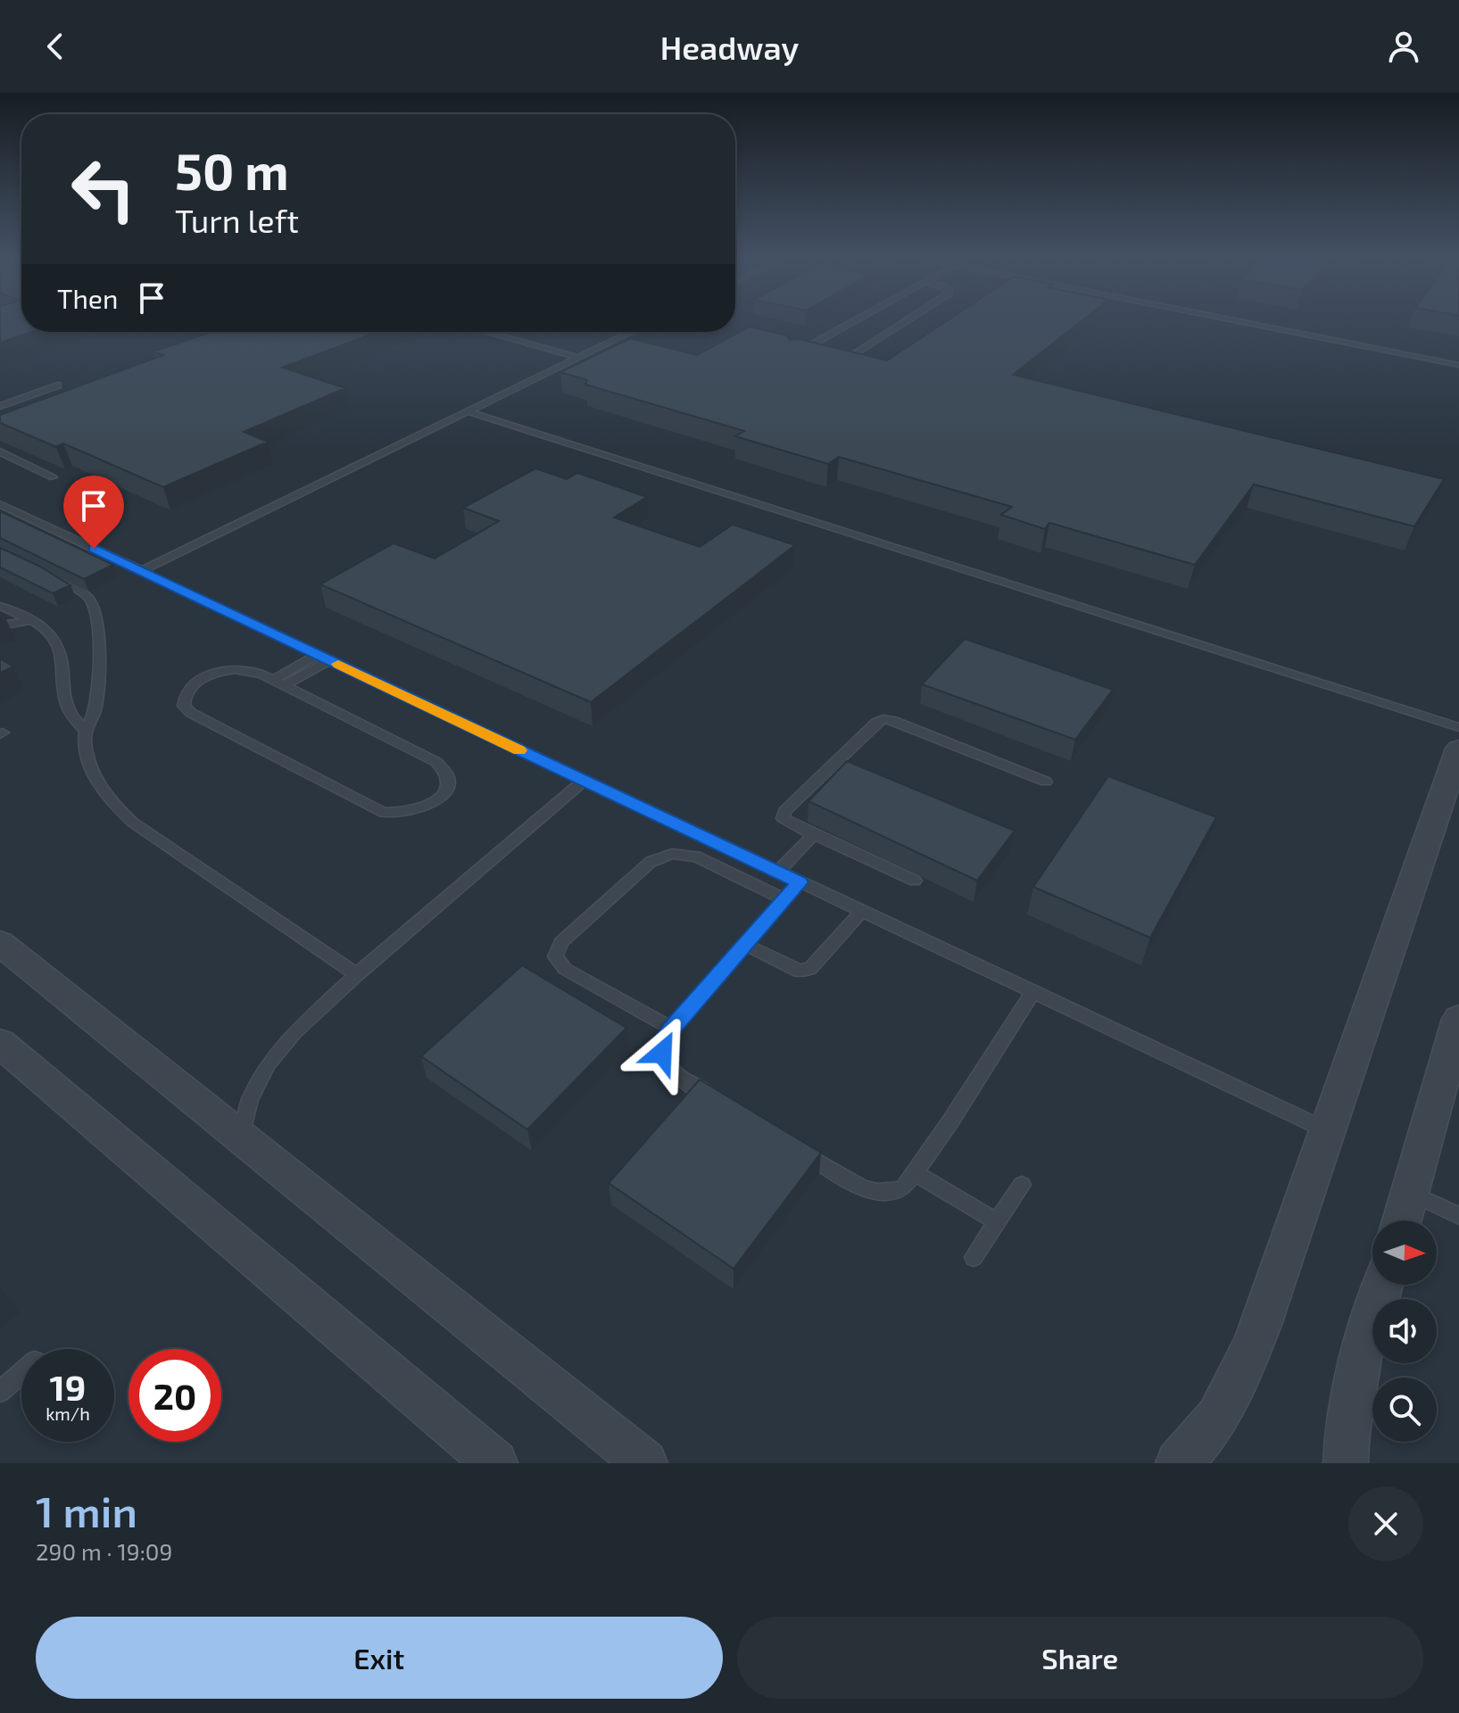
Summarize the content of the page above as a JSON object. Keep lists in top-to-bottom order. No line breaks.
{"north":"right","page":{"header":"Headway","turn":["50 m","Turn left"],"then":"Then","speed":"19 km/h","limit":"20","heading":["1 min","290 m · 19:09"],"buttons":["Exit","Share"]}}
